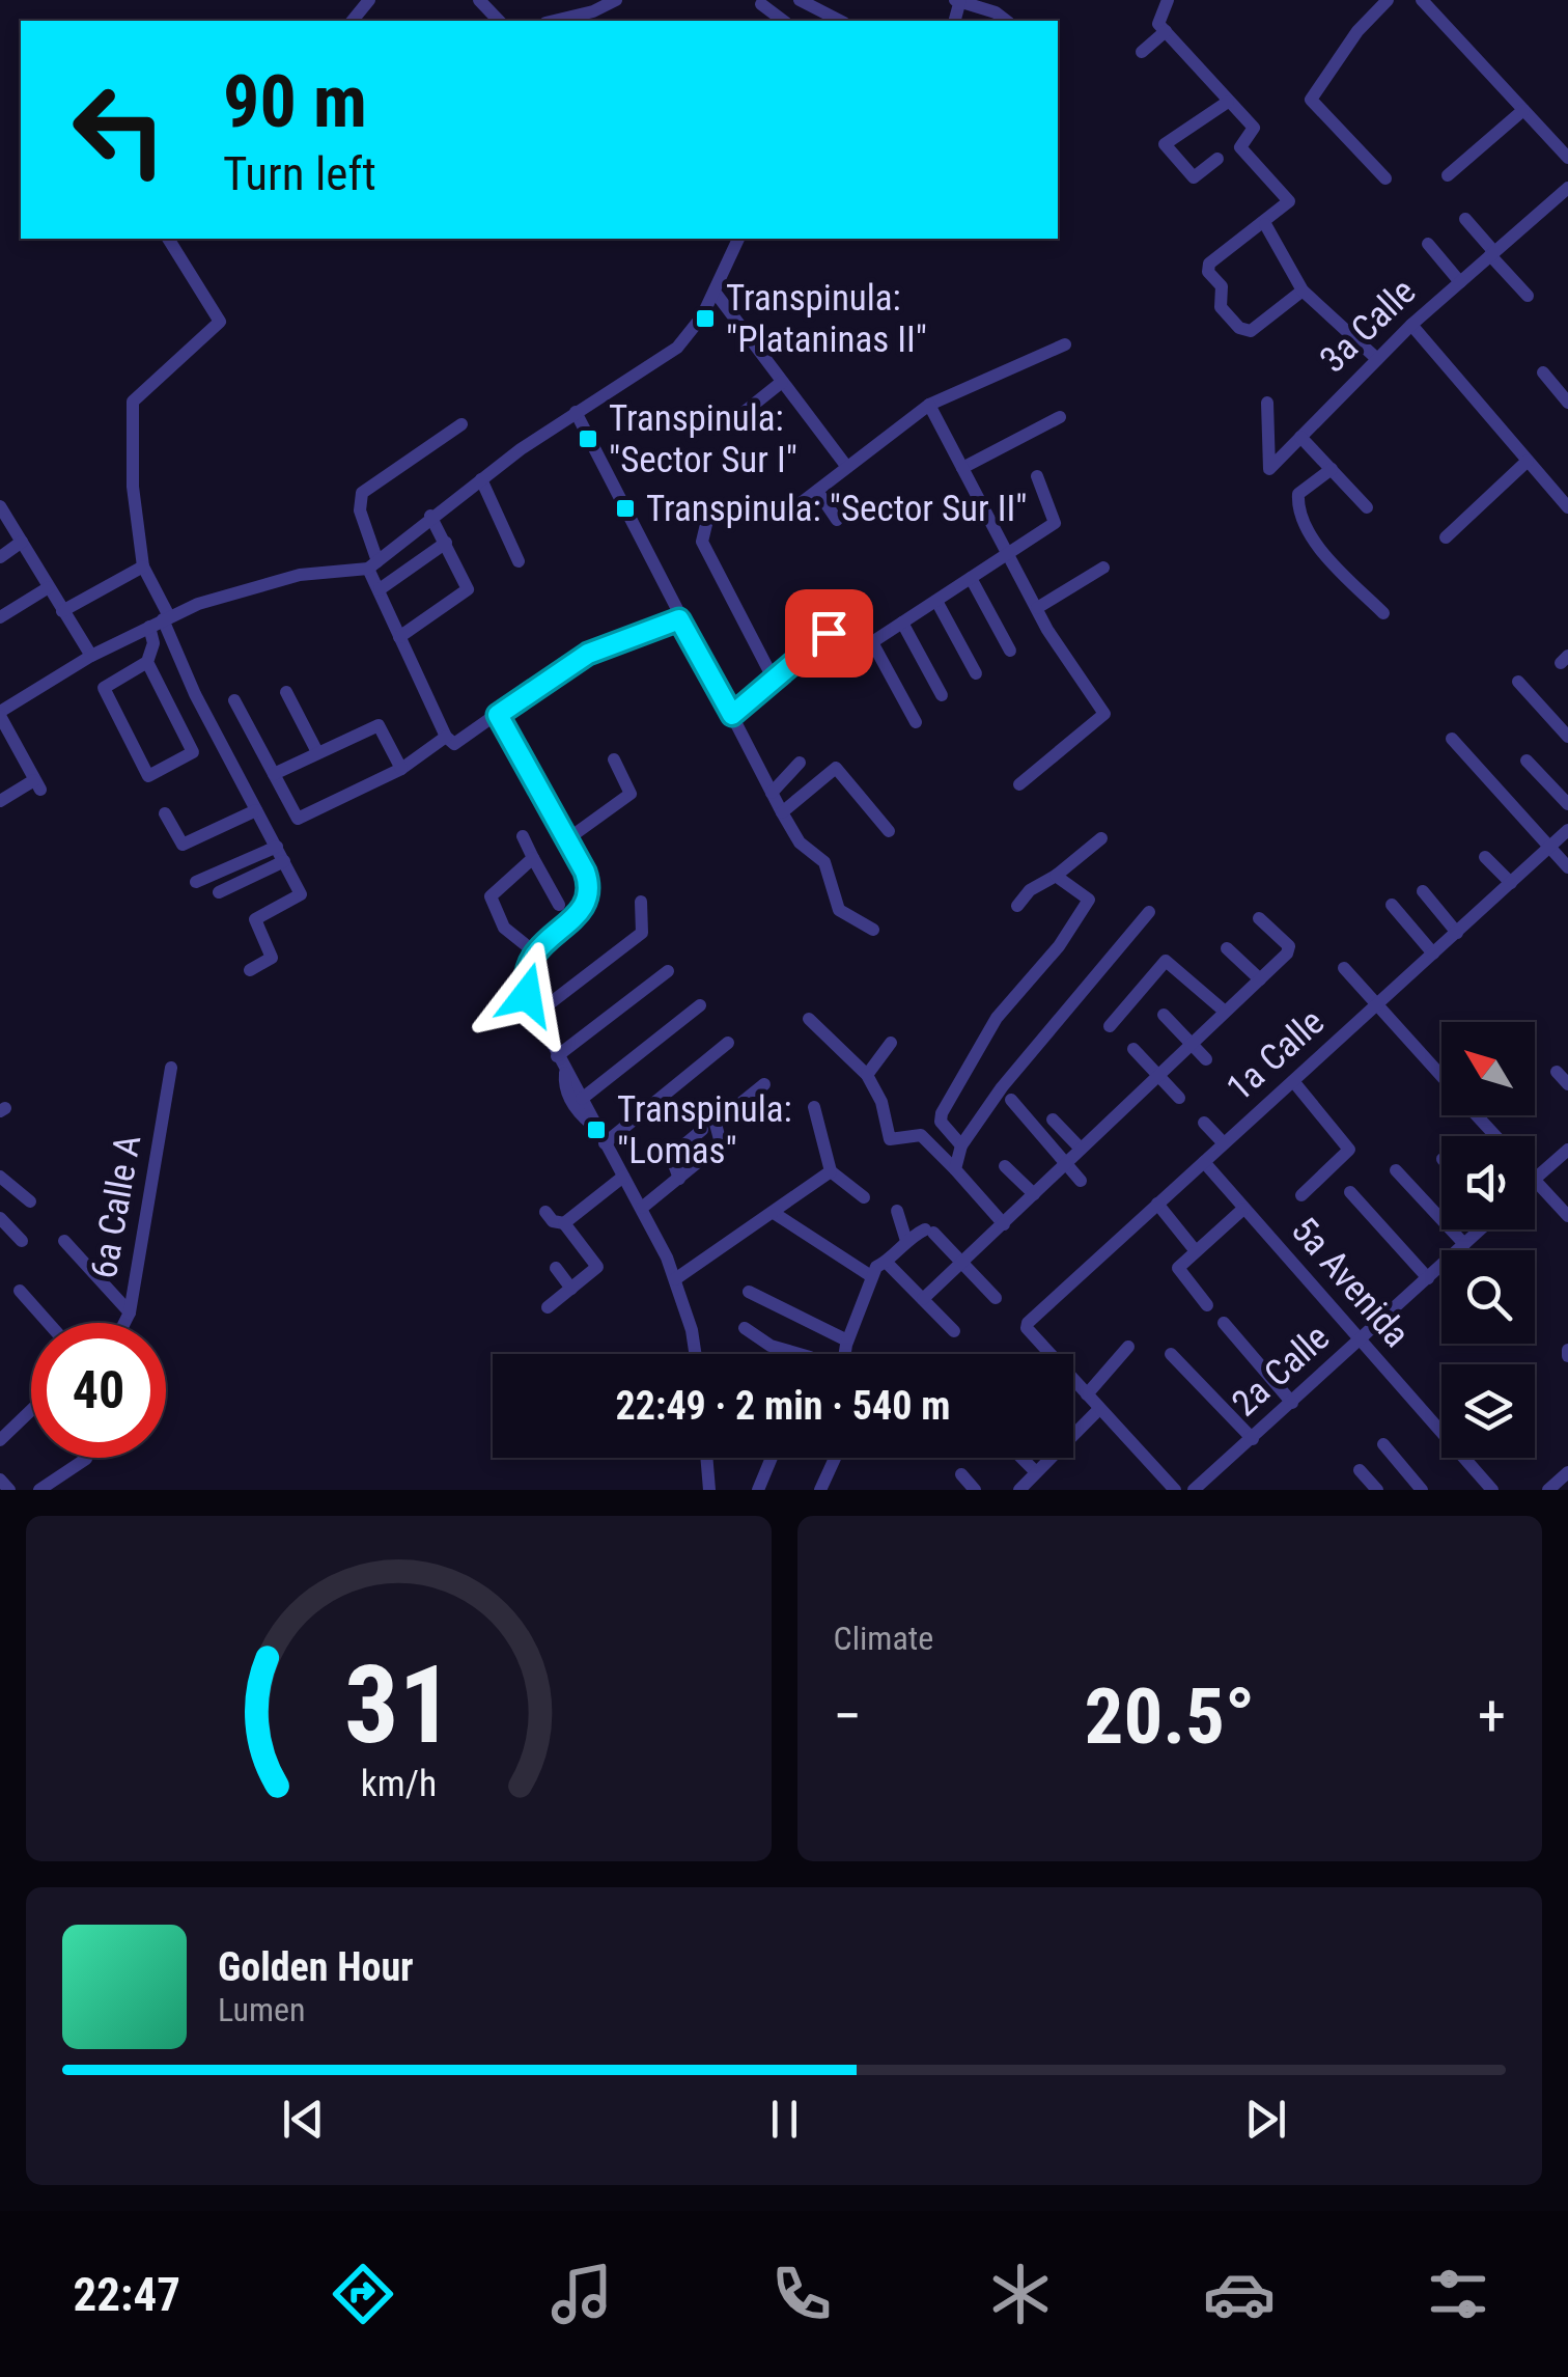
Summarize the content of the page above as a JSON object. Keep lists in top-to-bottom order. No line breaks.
{"streets":{"street":["3a Calle","1a Calle","6a Calle A","5a Avenida","2a Calle"]},"crossings":[["1a Calle","5a Avenida"],["5a Avenida","2a Calle"]],"places":{"transit":["Transpinula: \"Plataninas II\"","Transpinula: \"Sector Sur I\"","Transpinula: \"Sector Sur II\"","Transpinula: \"Lomas\""]},"north":"top left","page":{"turn":["90 m","Turn left"],"limit":"40","trip":"22:49 · 2 min · 540 m","tile":"Climate","heat":["−","20.5°","+"],"song":["Golden Hour","Lumen"],"tabs":"22:47","gauge":["31","km/h"]}}
